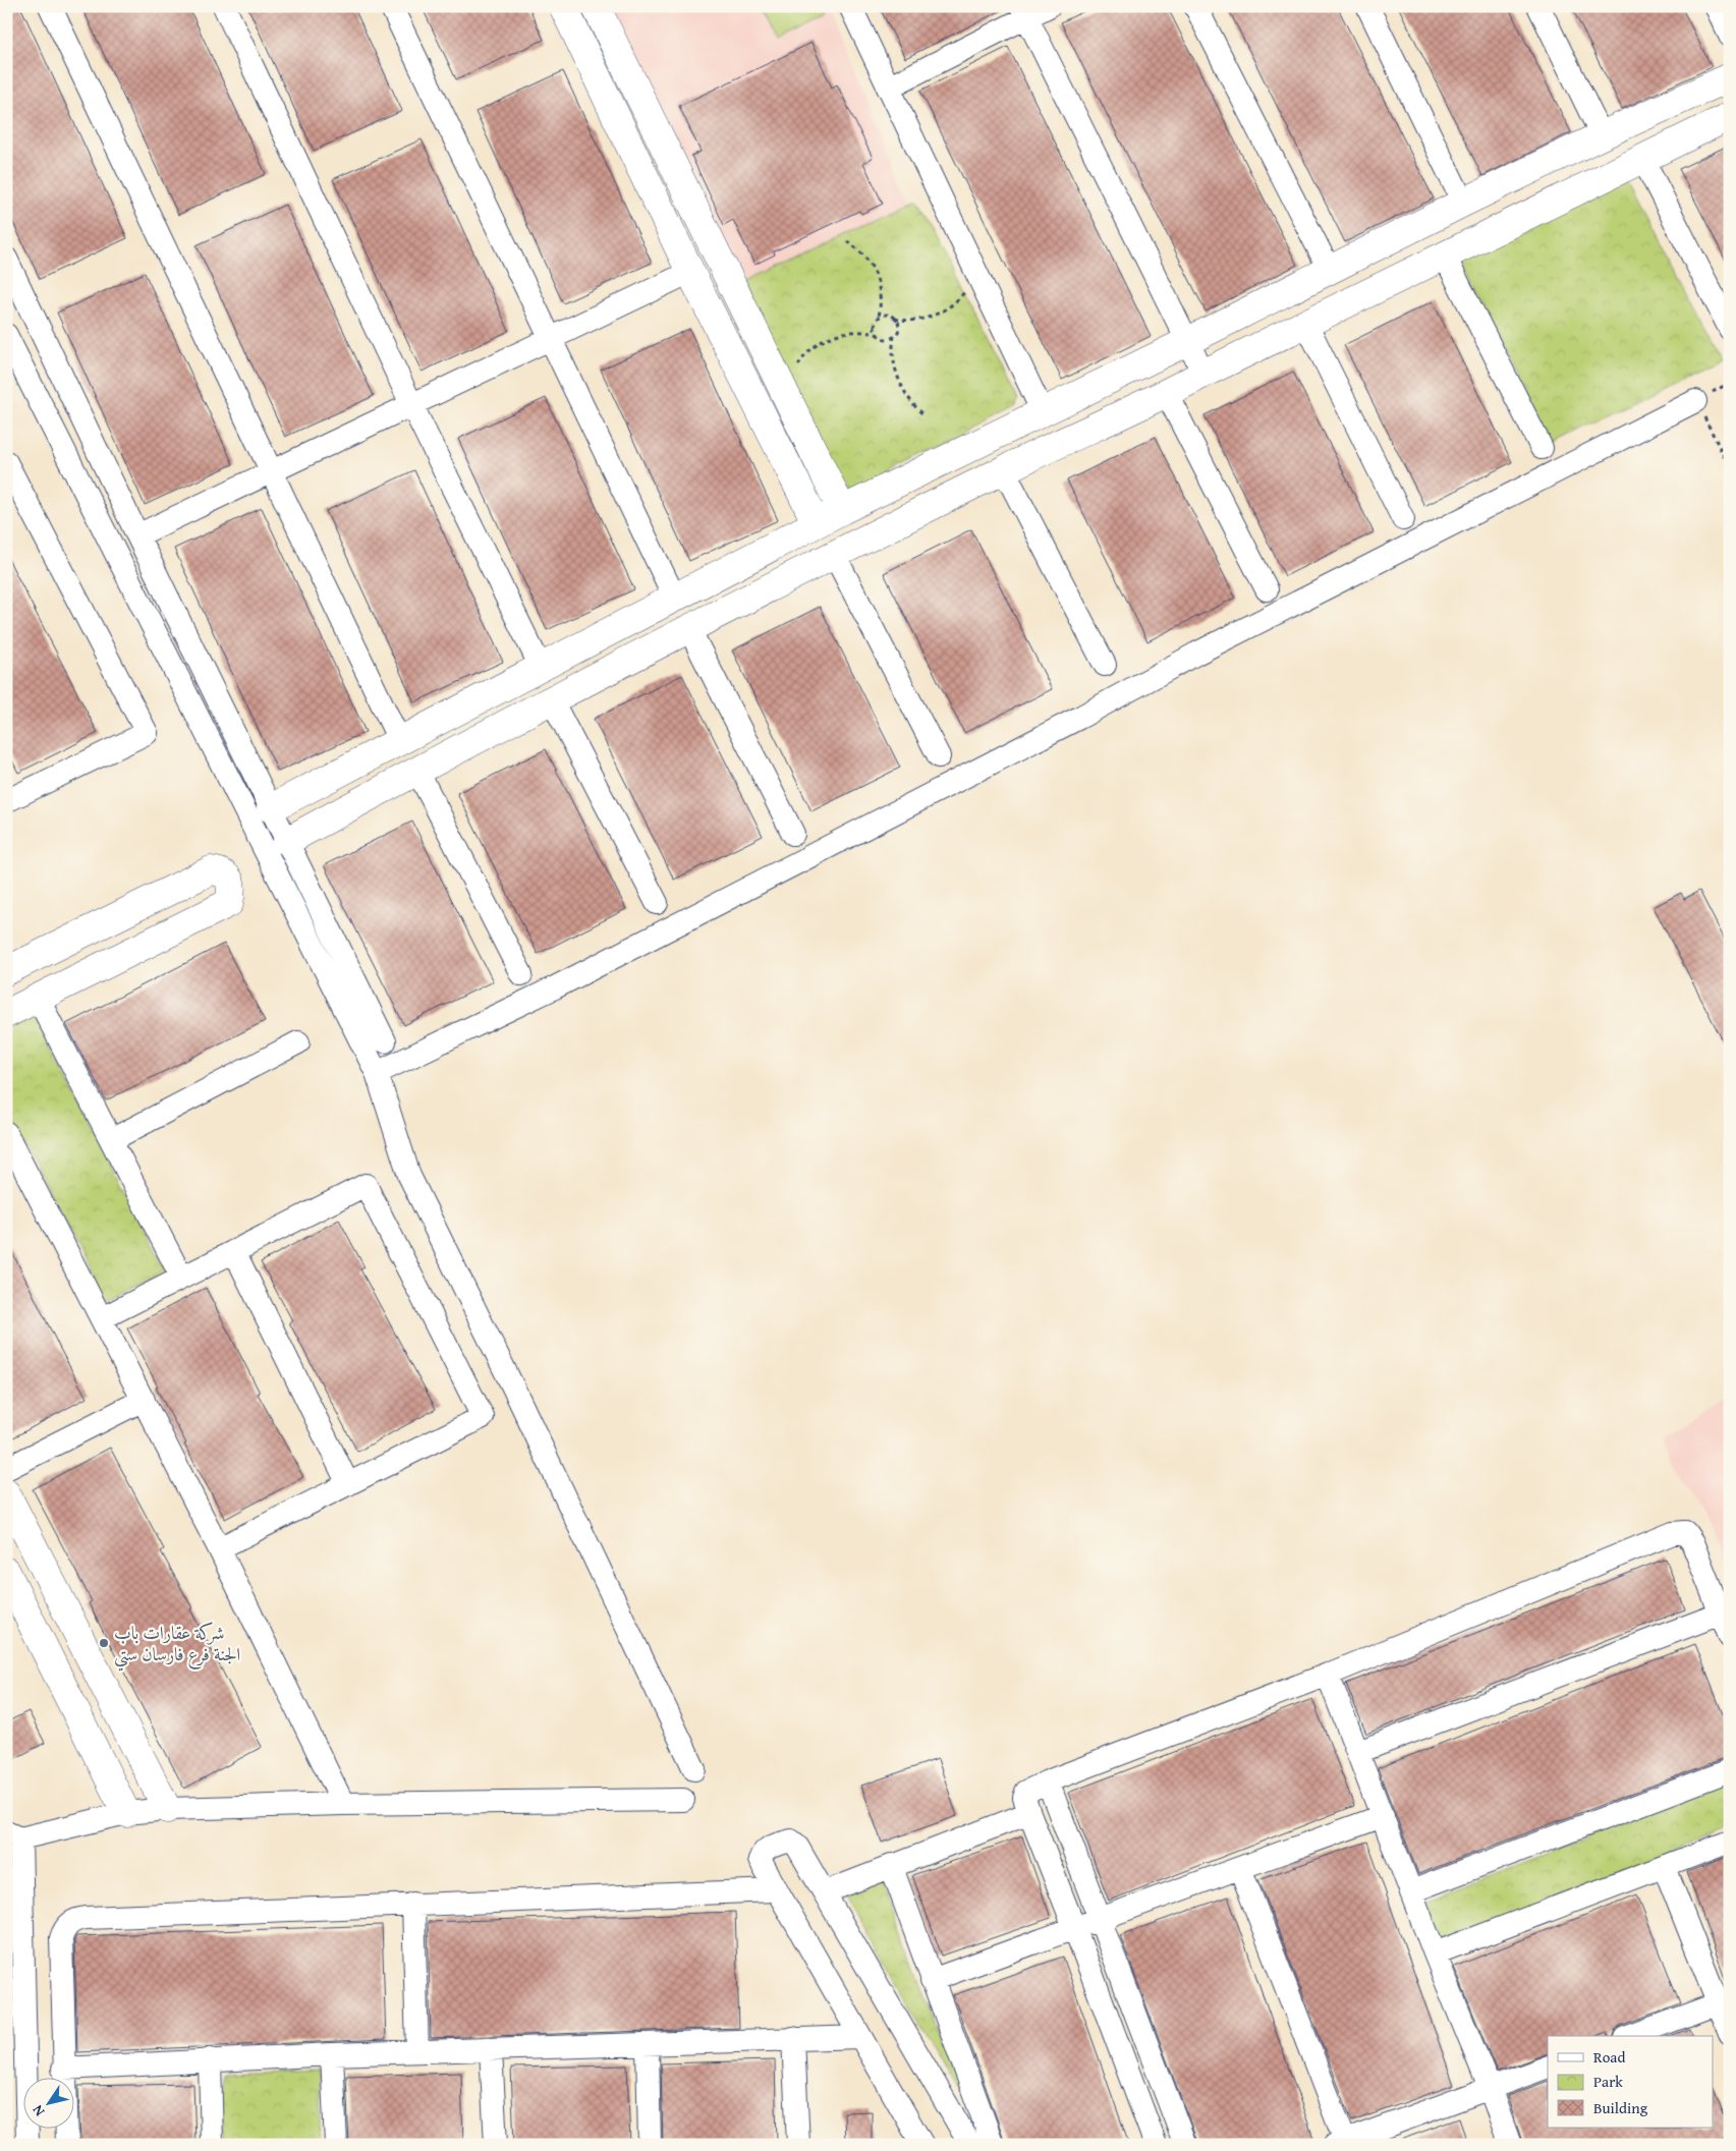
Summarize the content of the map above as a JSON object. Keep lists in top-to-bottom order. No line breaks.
{"places":["شرکة عقارات باب الجنة فرع فارسان ستي"],"legend":["Road","Park","Building"],"north":"bottom left"}
